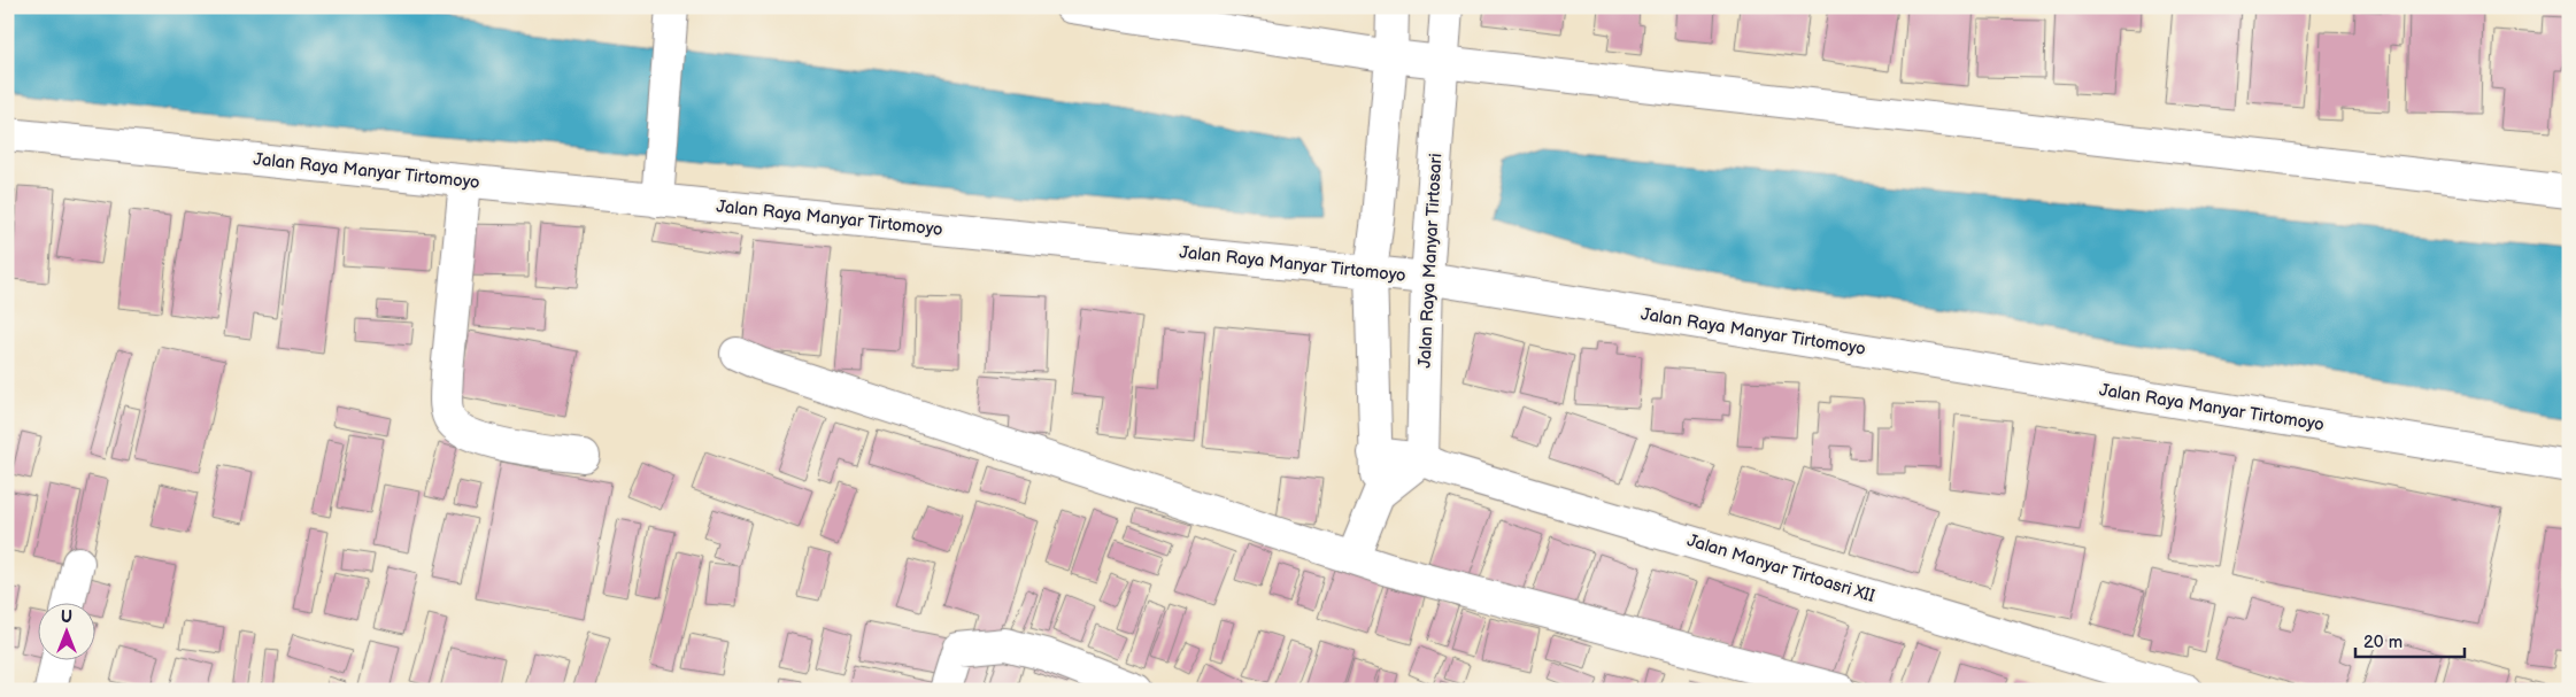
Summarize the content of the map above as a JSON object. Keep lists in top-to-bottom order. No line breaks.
{"streets":{"street":["Jalan Raya Manyar Tirtomoyo","Jalan Raya Manyar Tirtosari","Jalan Manyar Tirtoasri XII"]},"crossings":[["Jalan Raya Manyar Tirtomoyo","Jalan Raya Manyar Tirtosari"],["Jalan Raya Manyar Tirtosari","Jalan Manyar Tirtoasri XII"]],"scale_bar":"20 m","north":"top"}
